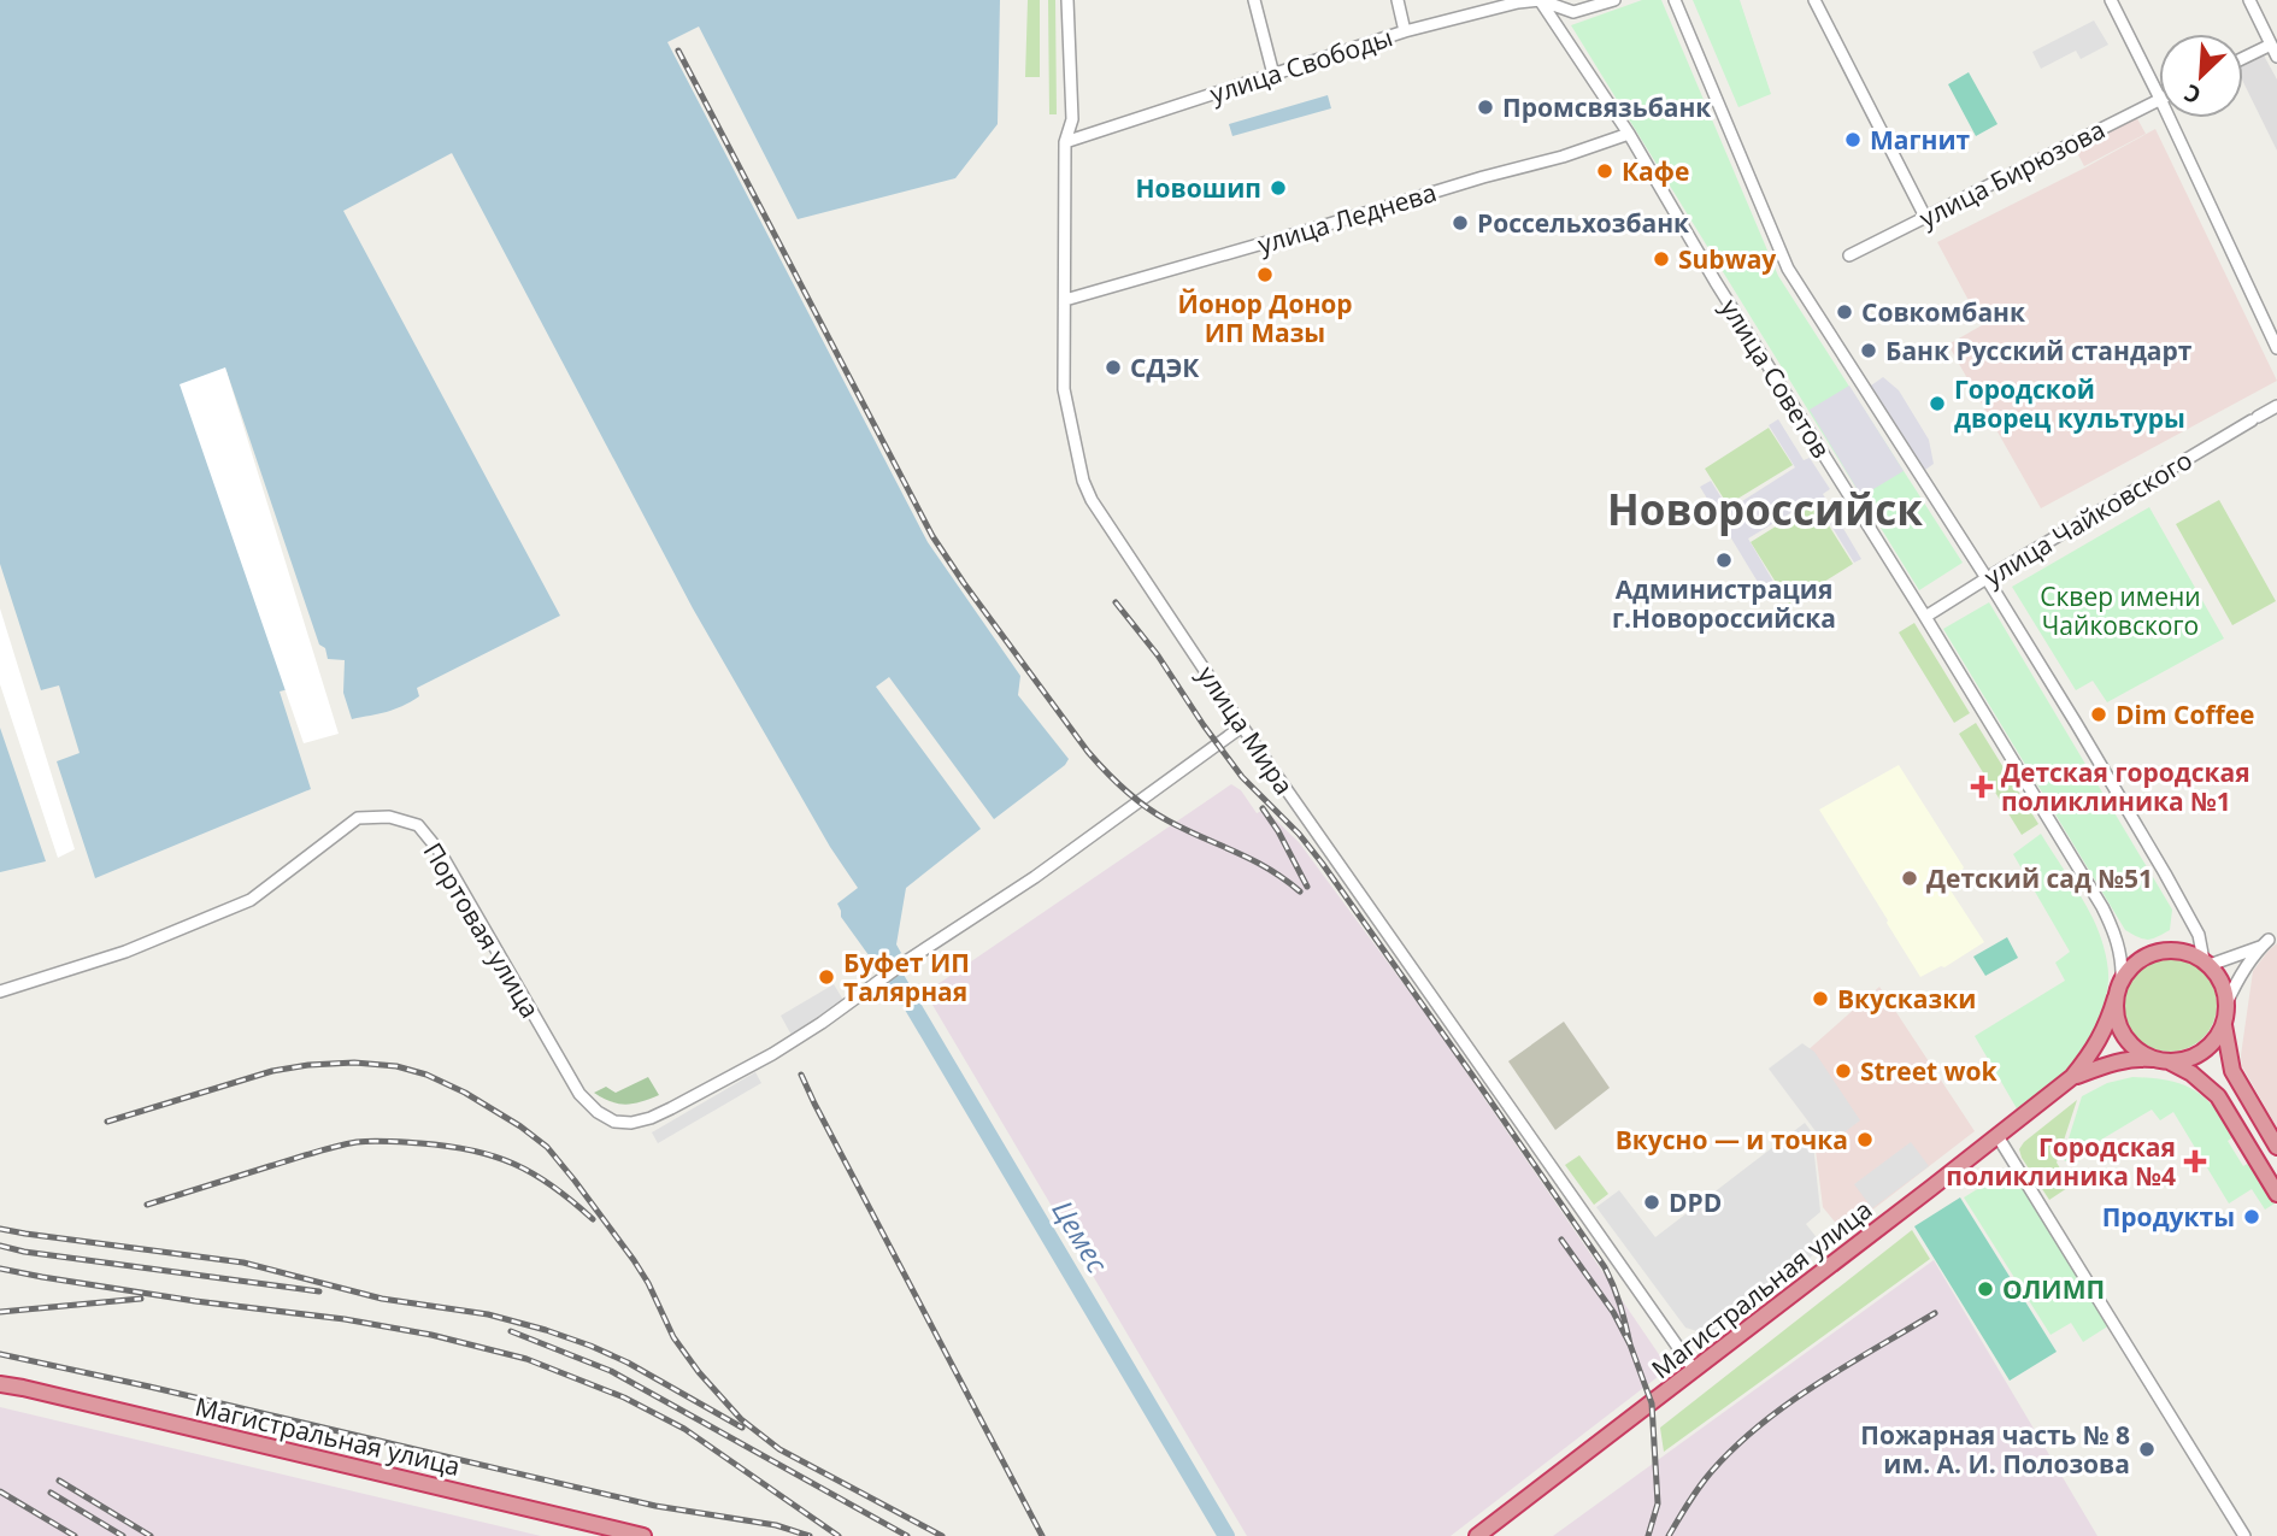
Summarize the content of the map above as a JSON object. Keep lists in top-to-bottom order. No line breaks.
{"streets":{"highway":["Магистральная улица"],"street":["улица Свободы","улица Бирюзова","улица Леднева","улица Советов","улица Чайковского","улица Мира","Портовая улица"]},"crossings":[["улица Свободы","улица Советов"],["улица Свободы","улица Мира"],["улица Леднева","улица Советов"],["улица Леднева","улица Мира"],["улица Советов","улица Чайковского"],["улица Советов","Магистральная улица"],["улица Мира","Портовая улица"],["улица Мира","Магистральная улица"]],"districts":["Новороссийск"],"water":["Цемес"],"parks":["Сквер имени Чайковского"],"places":{"other":["Промсвязьбанк","Магнит","Кафе","Новошип","Россельхозбанк","Subway","Йонор Донор ИП Мазы","Совкомбанк","Банк Русский стандарт","СДЭК","Городской дворец культуры","Администрация г.Новороссийска","Dim Coffee","Детский сад №51","Буфет ИП Талярная","Вкусказки","Street wok","Вкусно — и точка","DPD","Продукты","ОЛИМП","Пожарная часть № 8 им. А. И. Полозова"],"health":["Детская городская поликлиника №1","Городская поликлиника №4"]},"north":"bottom left"}
